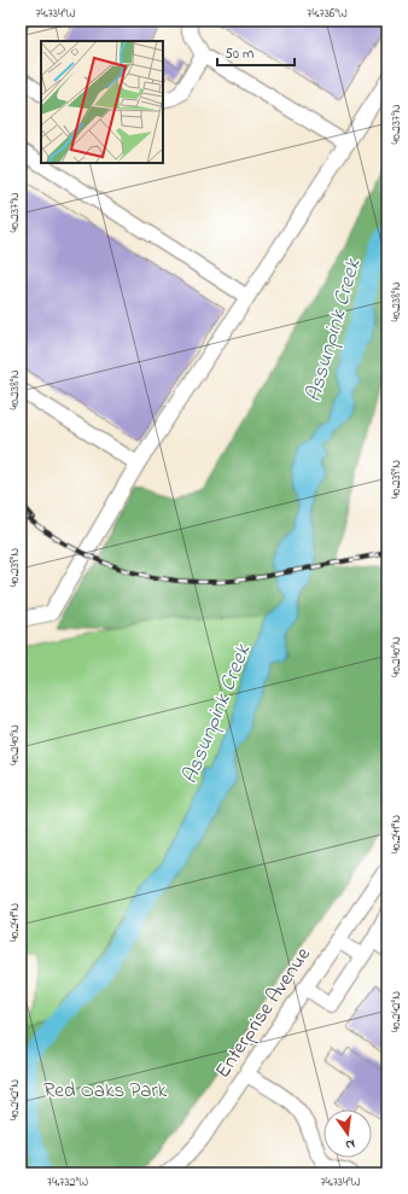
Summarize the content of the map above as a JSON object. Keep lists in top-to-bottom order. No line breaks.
{"streets":{"street":["Enterprise Avenue"]},"water":["Assunpink Creek"],"parks":["Red Oaks Park"],"scale_bar":"50 m","north":"bottom","coordinates":["74.734°W","74.736°W","40.237°N","40.238°N","40.239°N","40.240°N","40.241°N","40.242°N","74.732°W"]}
